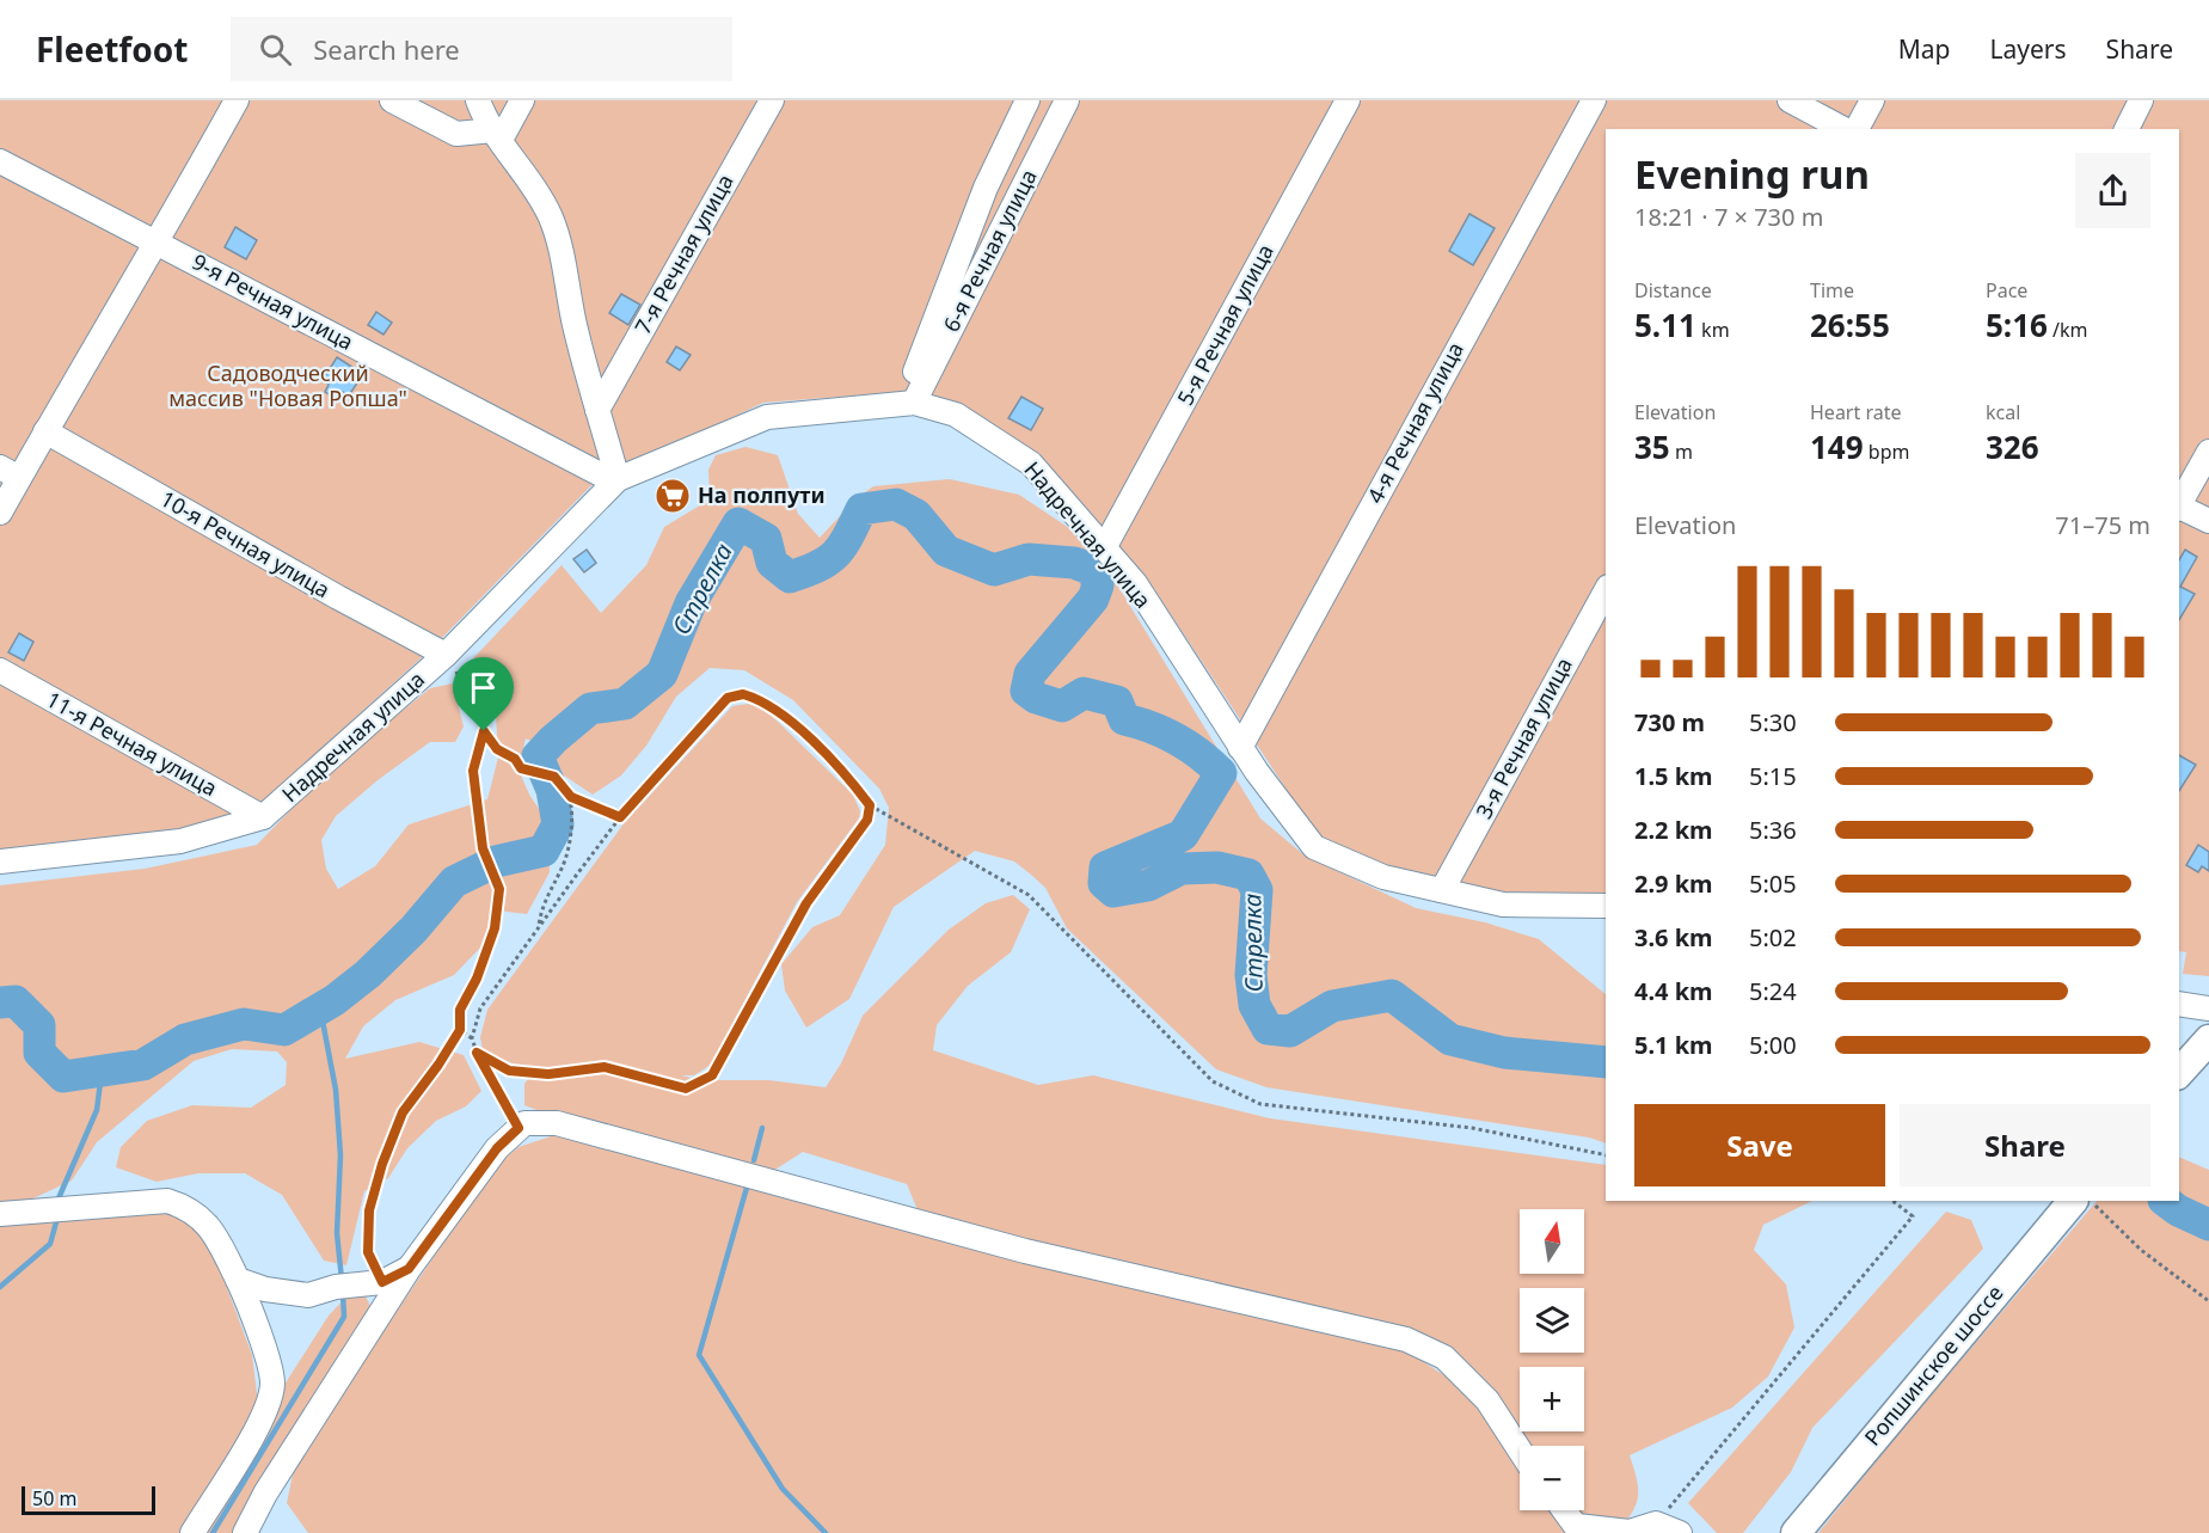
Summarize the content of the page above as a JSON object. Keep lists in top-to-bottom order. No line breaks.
{"streets":{"main road":["Ропшинское шоссе"],"street":["6-я Речная улица","7-я Речная улица","9-я Речная улица","5-я Речная улица","4-я Речная улица","Надречная улица","10-я Речная улица","3-я Речная улица","11-я Речная улица"]},"crossings":[["6-я Речная улица","Надречная улица"],["9-я Речная улица","Надречная улица"],["5-я Речная улица","Надречная улица"],["4-я Речная улица","Надречная улица"],["Надречная улица","10-я Речная улица"],["Надречная улица","3-я Речная улица"],["Надречная улица","11-я Речная улица"]],"water":["Стрелка"],"parks":["Садоводческий массив \"Новая Ропша\""],"places":{"supermarket":["На полпути"]},"scale_bar":"50 m","north":"top","page":{"header":"Fleetfoot","search":"Search here","nav":["Map","Layers","Share"],"heading":["Evening run","18:21 · 7 × 730 m"],"stats":[["Distance","5.11 km"],["Time","26:55"],["Pace","5:16 /km"],["Elevation","35 m"],["Heart rate","149 bpm"],["kcal","326"]],"chart":["Elevation","71–75 m"],"list":[{"name":"730 m","note":"5:30"},{"name":"1.5 km","note":"5:15"},{"name":"2.2 km","note":"5:36"},{"name":"2.9 km","note":"5:05"},{"name":"3.6 km","note":"5:02"},{"name":"4.4 km","note":"5:24"},{"name":"5.1 km","note":"5:00"}],"buttons":["Save","Share"],"map_buttons":["+","−"],"scale":"50 m"}}
